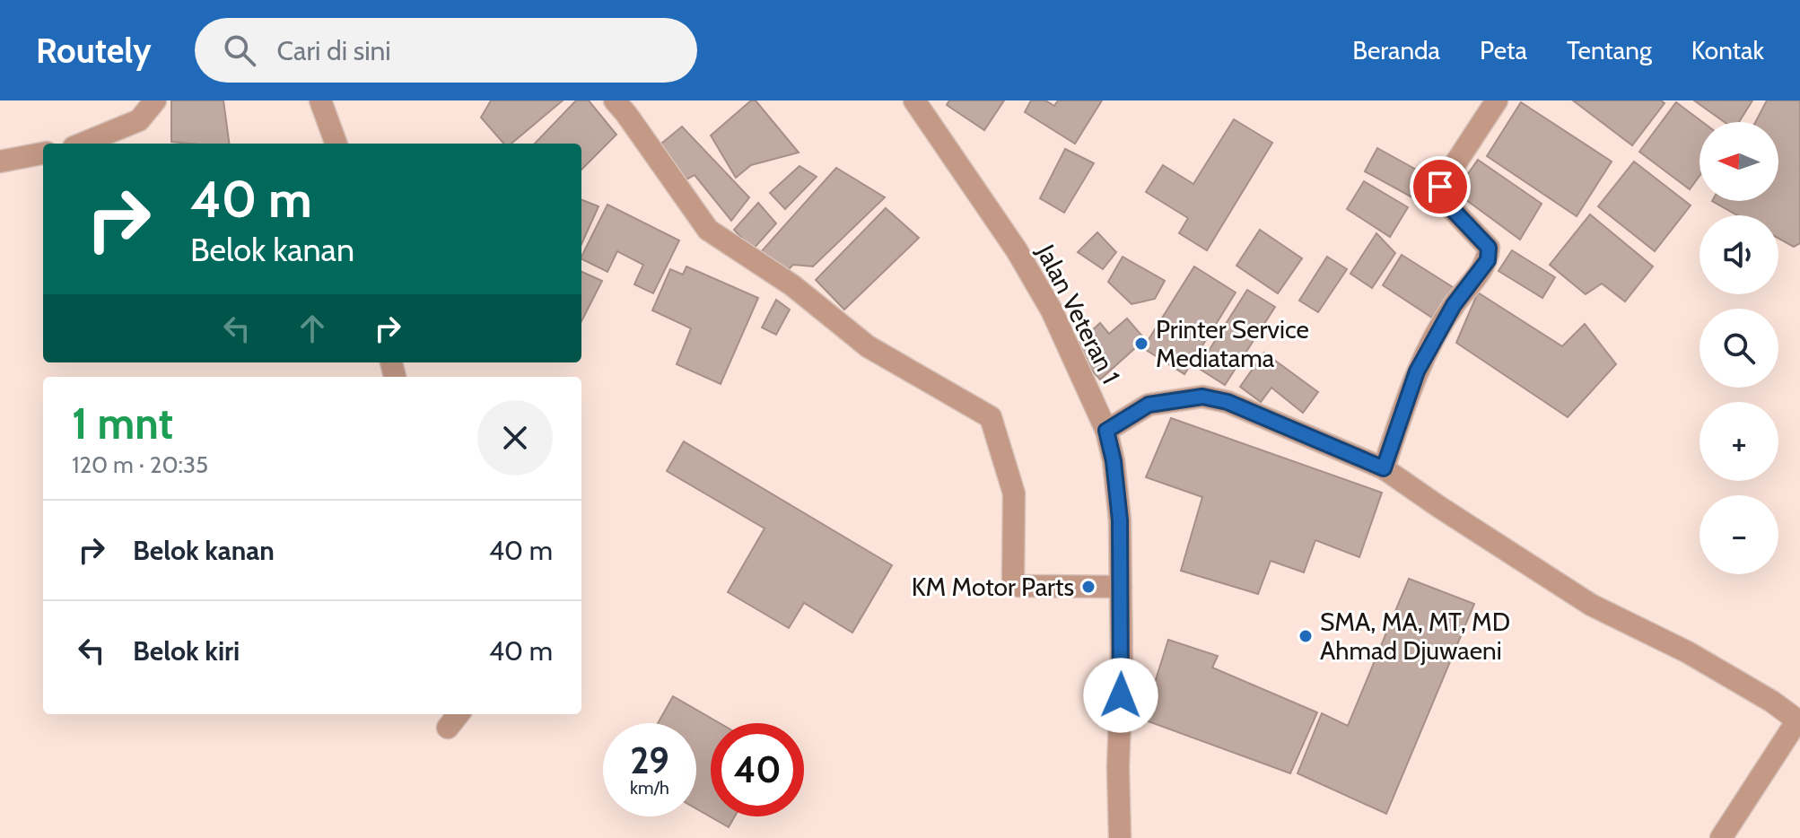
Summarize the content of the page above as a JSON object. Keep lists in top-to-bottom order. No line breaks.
{"streets":{"street":["Jalan Veteran 1"]},"places":["Printer Service Mediatama","KM Motor Parts","SMA, MA, MT, MD Ahmad Djuwaeni"],"north":"left","page":{"header":"Routely","search":"Cari di sini","nav":["Beranda","Peta","Tentang","Kontak"],"map_buttons":["+","−"],"turn":["40 m","Belok kanan"],"heading":["1 mnt","120 m · 20:35"],"list":[{"name":"Belok kanan","value":"40 m"},{"name":"Belok kiri","value":"40 m"}],"speed":"29 km/h","limit":"40"}}
